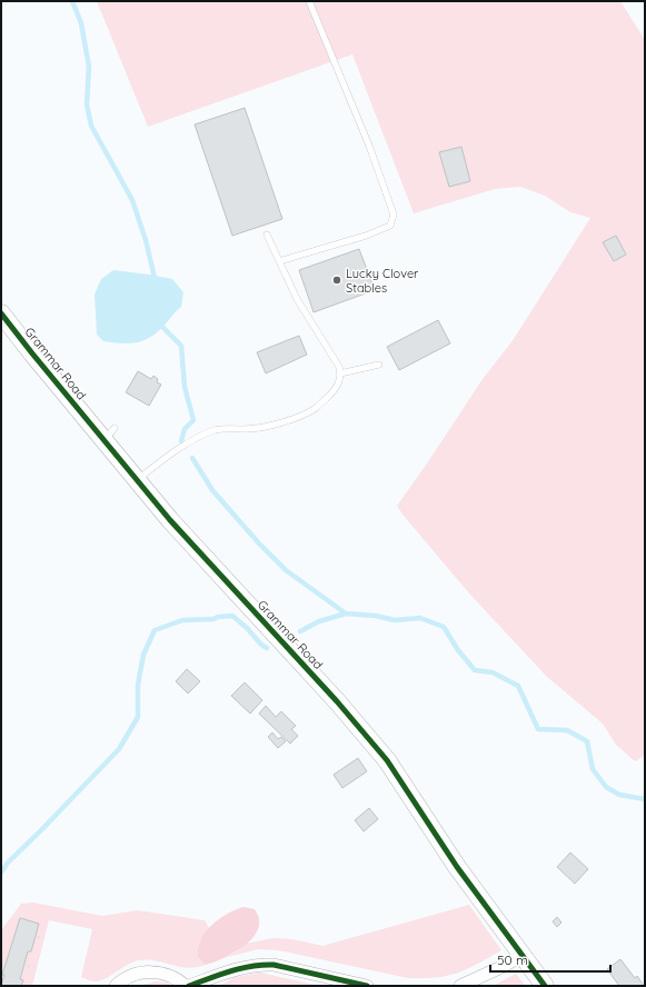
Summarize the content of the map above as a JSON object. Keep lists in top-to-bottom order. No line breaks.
{"streets":{"street":["Grammar Road"]},"places":["Lucky Clover Stables"],"scale_bar":"50 m"}
